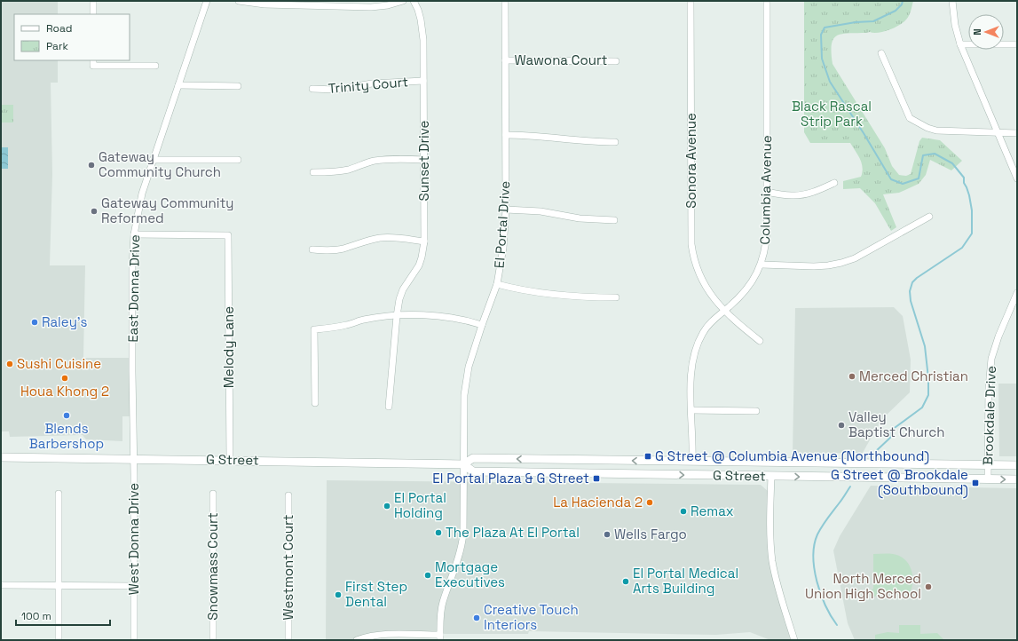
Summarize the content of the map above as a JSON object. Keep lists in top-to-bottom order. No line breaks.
{"streets":{"street":["Wawona Court","Trinity Court","Sunset Drive","Sonora Avenue","Columbia Avenue","El Portal Drive","East Donna Drive","Melody Lane","Brookdale Drive","G Street","West Donna Drive","Snowmass Court","Westmont Court"]},"crossings":[["Wawona Court","El Portal Drive"],["Trinity Court","Sunset Drive"],["Sonora Avenue","Columbia Avenue"],["Columbia Avenue","G Street"],["El Portal Drive","G Street"],["East Donna Drive","Melody Lane"],["East Donna Drive","G Street"],["East Donna Drive","West Donna Drive"],["Melody Lane","G Street"],["Brookdale Drive","G Street"],["G Street","West Donna Drive"]],"parks":["Black Rascal Strip Park"],"places":{"other":["Gateway Community Church","Gateway Community Reformed","Raley's","Sushi Cuisine","Merced Christian","Houa Khong 2","Blends Barbershop","Valley Baptist Church","La Hacienda 2","El Portal Holding","Remax","The Plaza At El Portal","Wells Fargo","Mortgage Executives","El Portal Medical Arts Building","North Merced Union High School","First Step Dental","Creative Touch Interiors"],"transit":["G Street @ Columbia Avenue (Northbound)","El Portal Plaza & G Street","G Street @ Brookdale (Southbound)"]},"legend":["Road","Park"],"scale_bar":"100 m","north":"left"}
